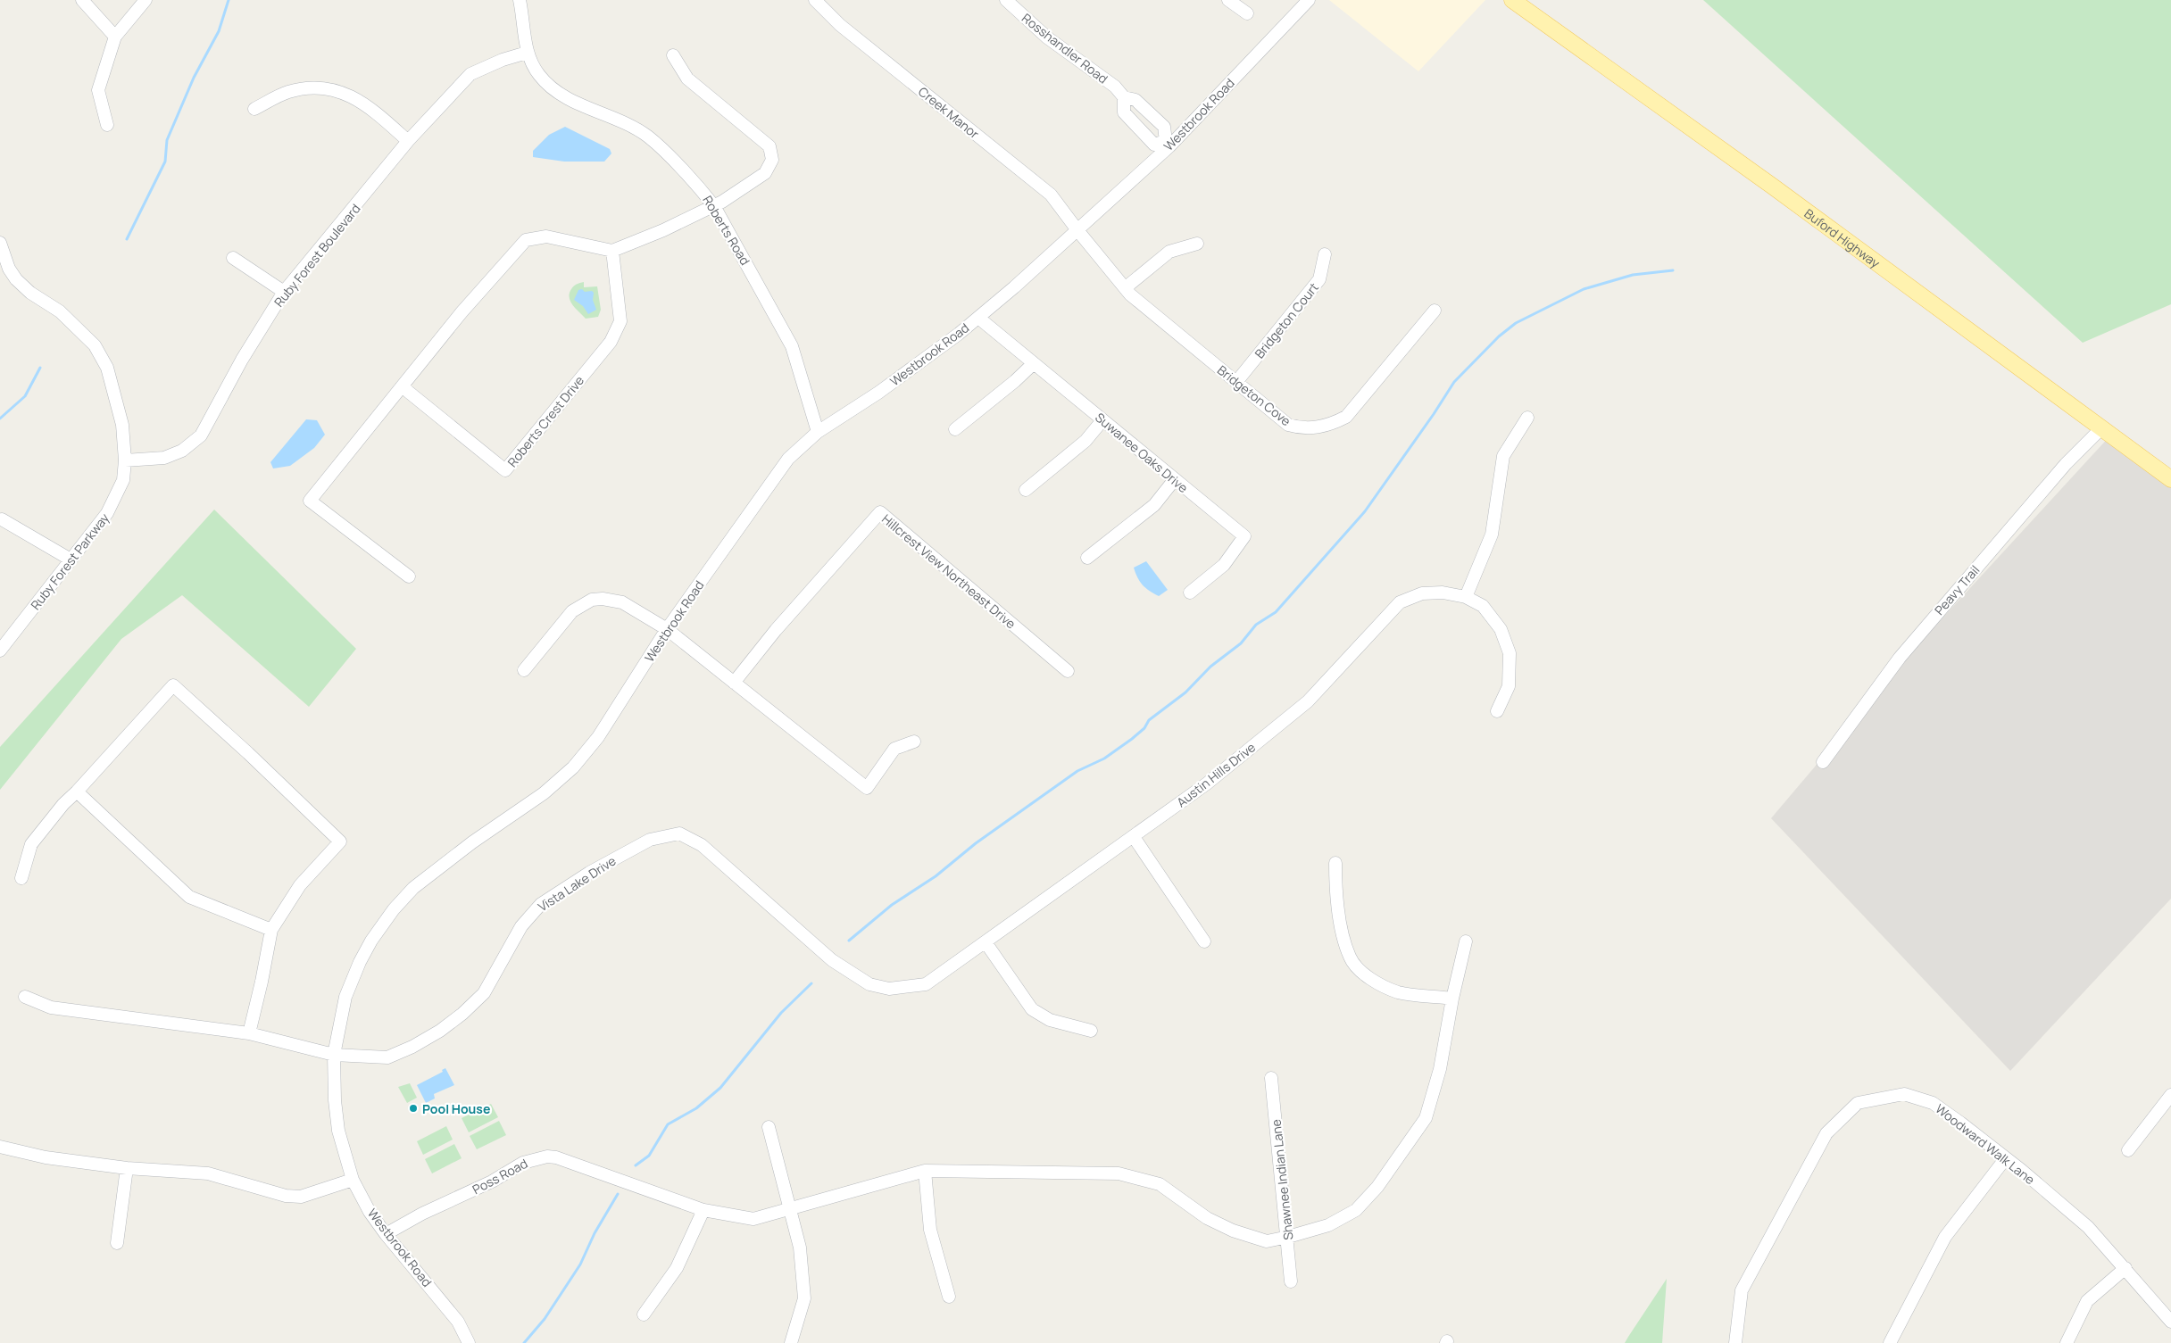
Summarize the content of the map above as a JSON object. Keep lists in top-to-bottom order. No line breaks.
{"streets":{"main road":["Buford Highway"],"street":["Rosshandler Road","Creek Manor","Westbrook Road","Roberts Road","Ruby Forest Boulevard","Bridgeton Court","Bridgeton Cove","Roberts Crest Drive","Suwanee Oaks Drive","Ruby Forest Parkway","Hillcrest View Northeast Drive","Peavy Trail","Austin Hills Drive","Vista Lake Drive","Woodward Walk Lane","Poss Road","Shawnee Indian Lane"]},"crossings":[["Rosshandler Road","Westbrook Road"],["Creek Manor","Westbrook Road"],["Creek Manor","Bridgeton Cove"],["Westbrook Road","Roberts Road"],["Westbrook Road","Bridgeton Cove"],["Westbrook Road","Suwanee Oaks Drive"],["Westbrook Road","Vista Lake Drive"],["Westbrook Road","Poss Road"],["Roberts Road","Ruby Forest Boulevard"],["Buford Highway","Peavy Trail"],["Ruby Forest Boulevard","Ruby Forest Parkway"],["Bridgeton Court","Bridgeton Cove"],["Austin Hills Drive","Vista Lake Drive"],["Poss Road","Shawnee Indian Lane"]],"places":["Pool House"]}
